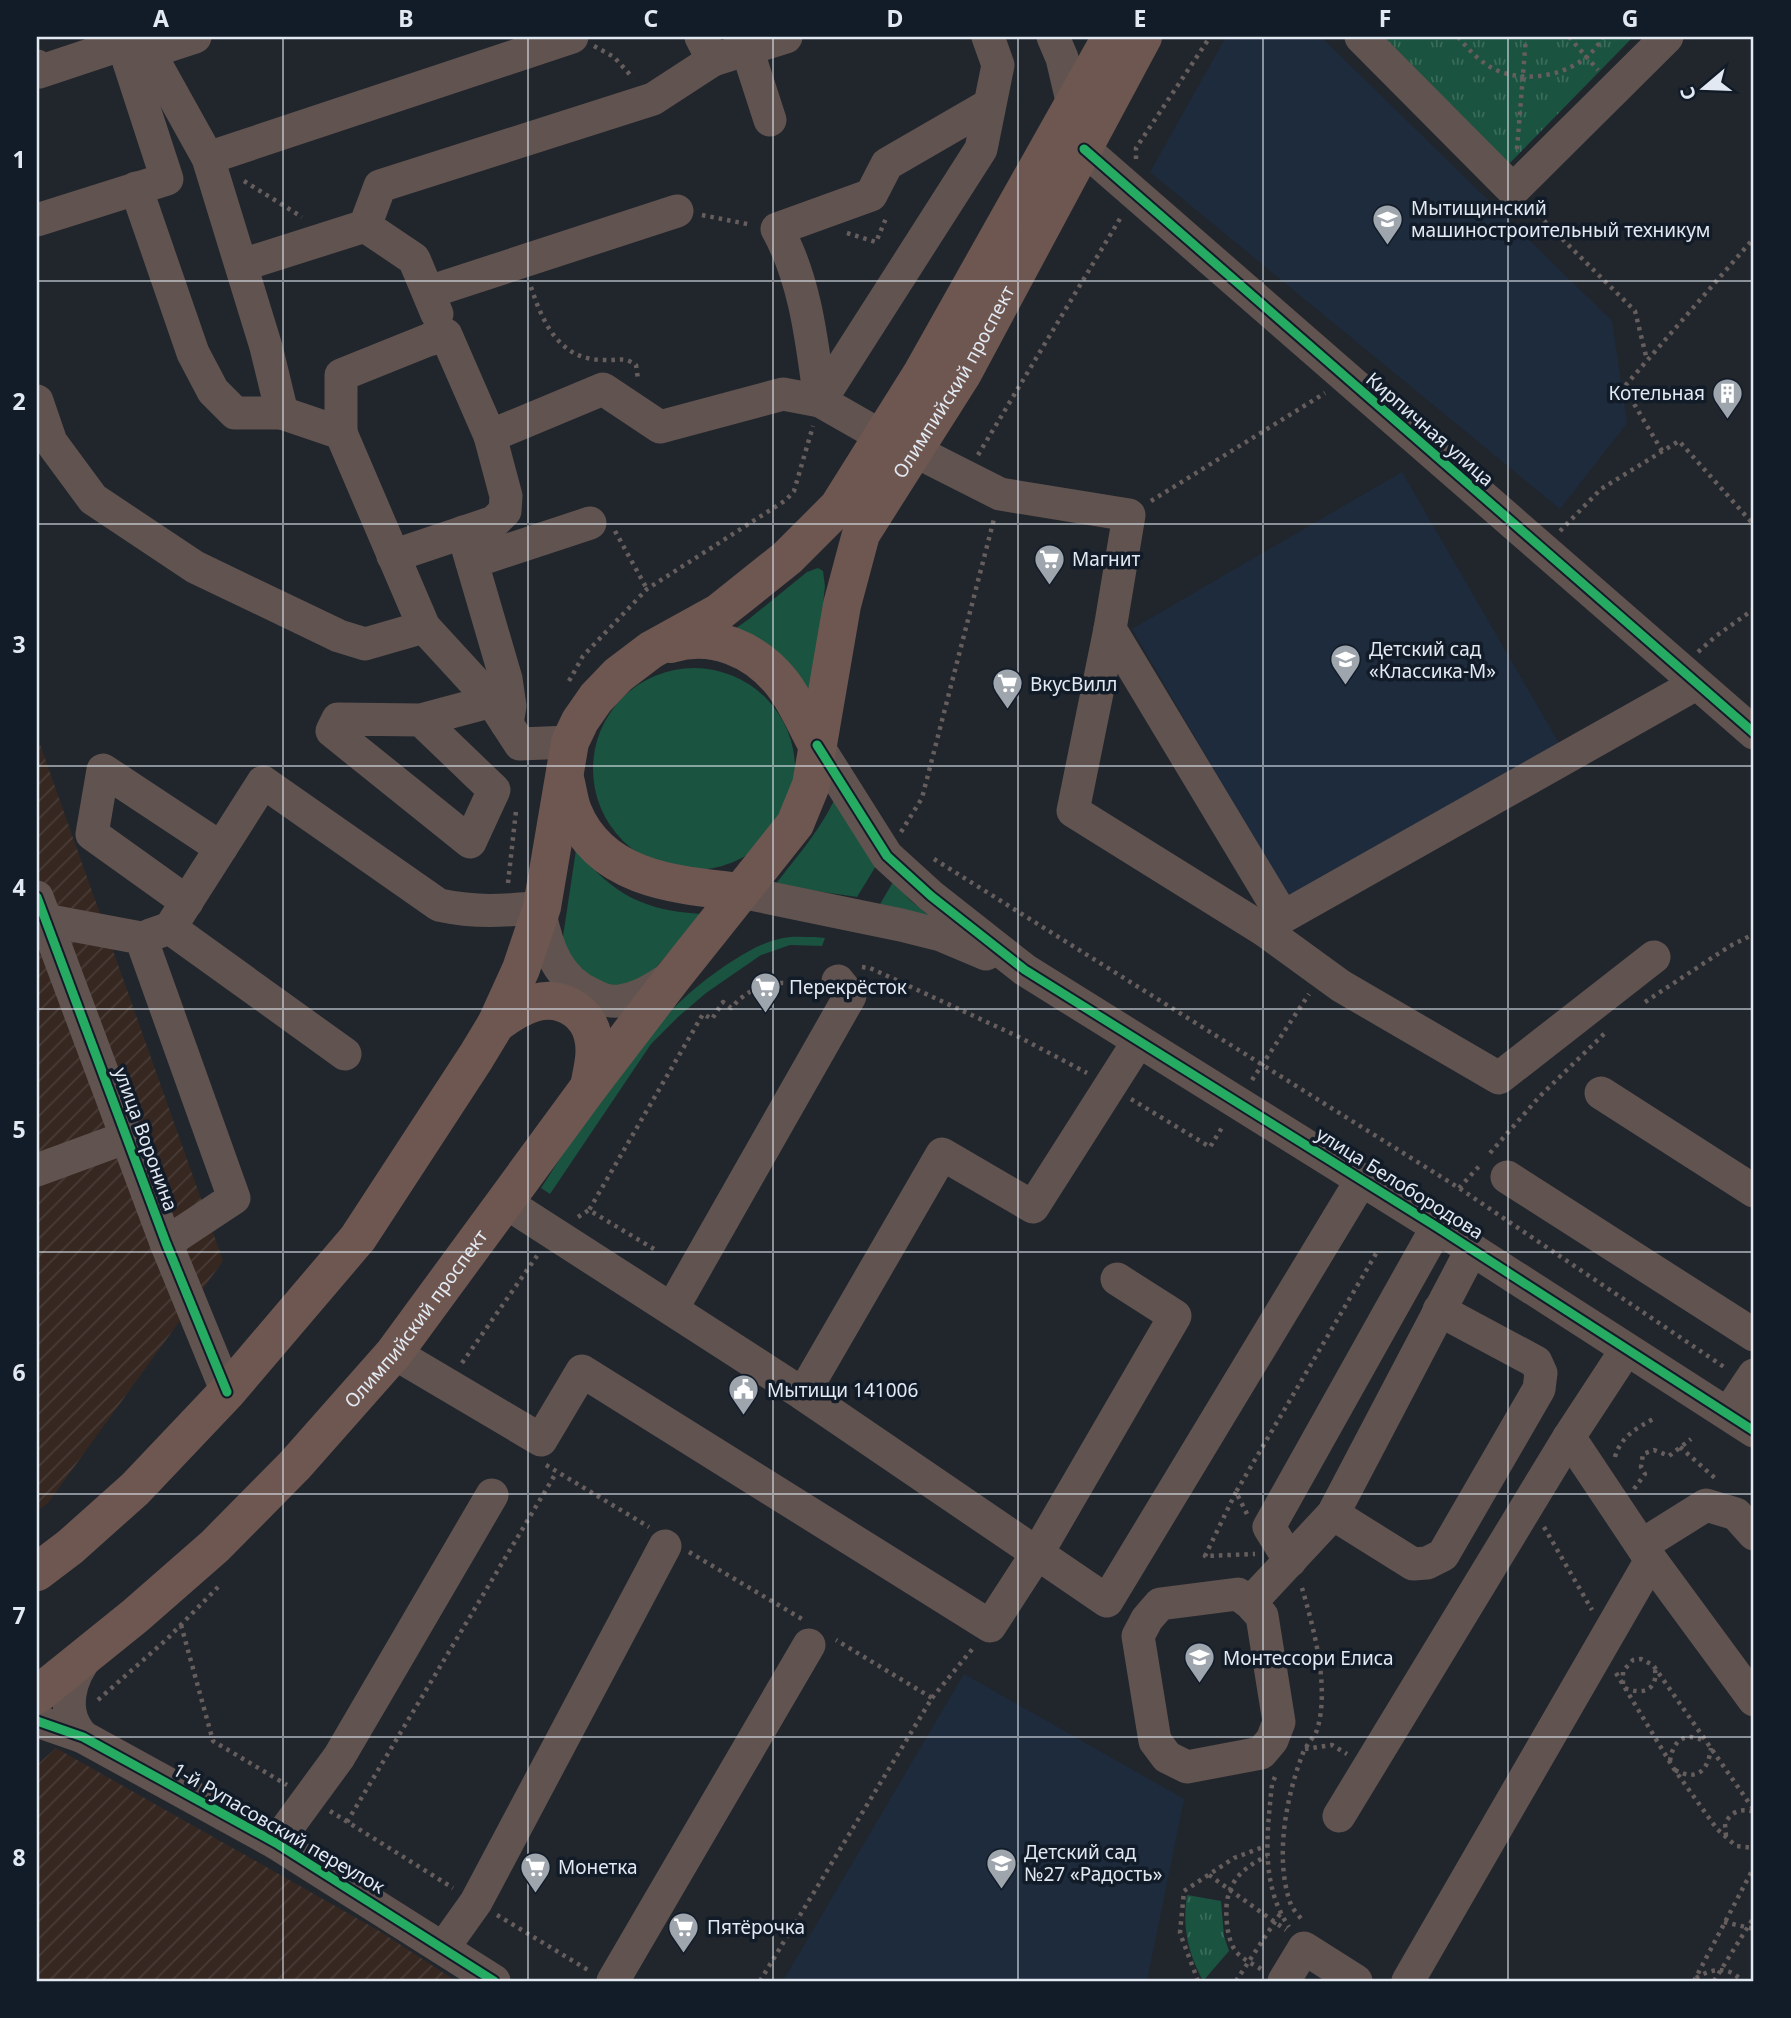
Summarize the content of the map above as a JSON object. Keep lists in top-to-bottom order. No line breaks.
{"streets":{"main road":["Олимпийский проспект"],"street":["Кирпичная улица","улица Воронина","улица Белобородова","1-й Рупасовский переулок"]},"crossings":[["Олимпийский проспект","Кирпичная улица"],["Олимпийский проспект","улица Воронина"]],"places":{"school or university":["Мытищинский машиностроительный техникум","Детский сад «Классика-М»","Монтессори Елиса","Детский сад №27 «Радость»"],"building":["Котельная"],"supermarket":["Магнит","ВкусВилл","Перекрёсток","Монетка","Пятёрочка"],"public building":["Мытищи 141006"]},"north":"left","grid":{"columns":["A","B","C","D","E","F","G"],"rows":["1","2","3","4","5","6","7","8"]}}
